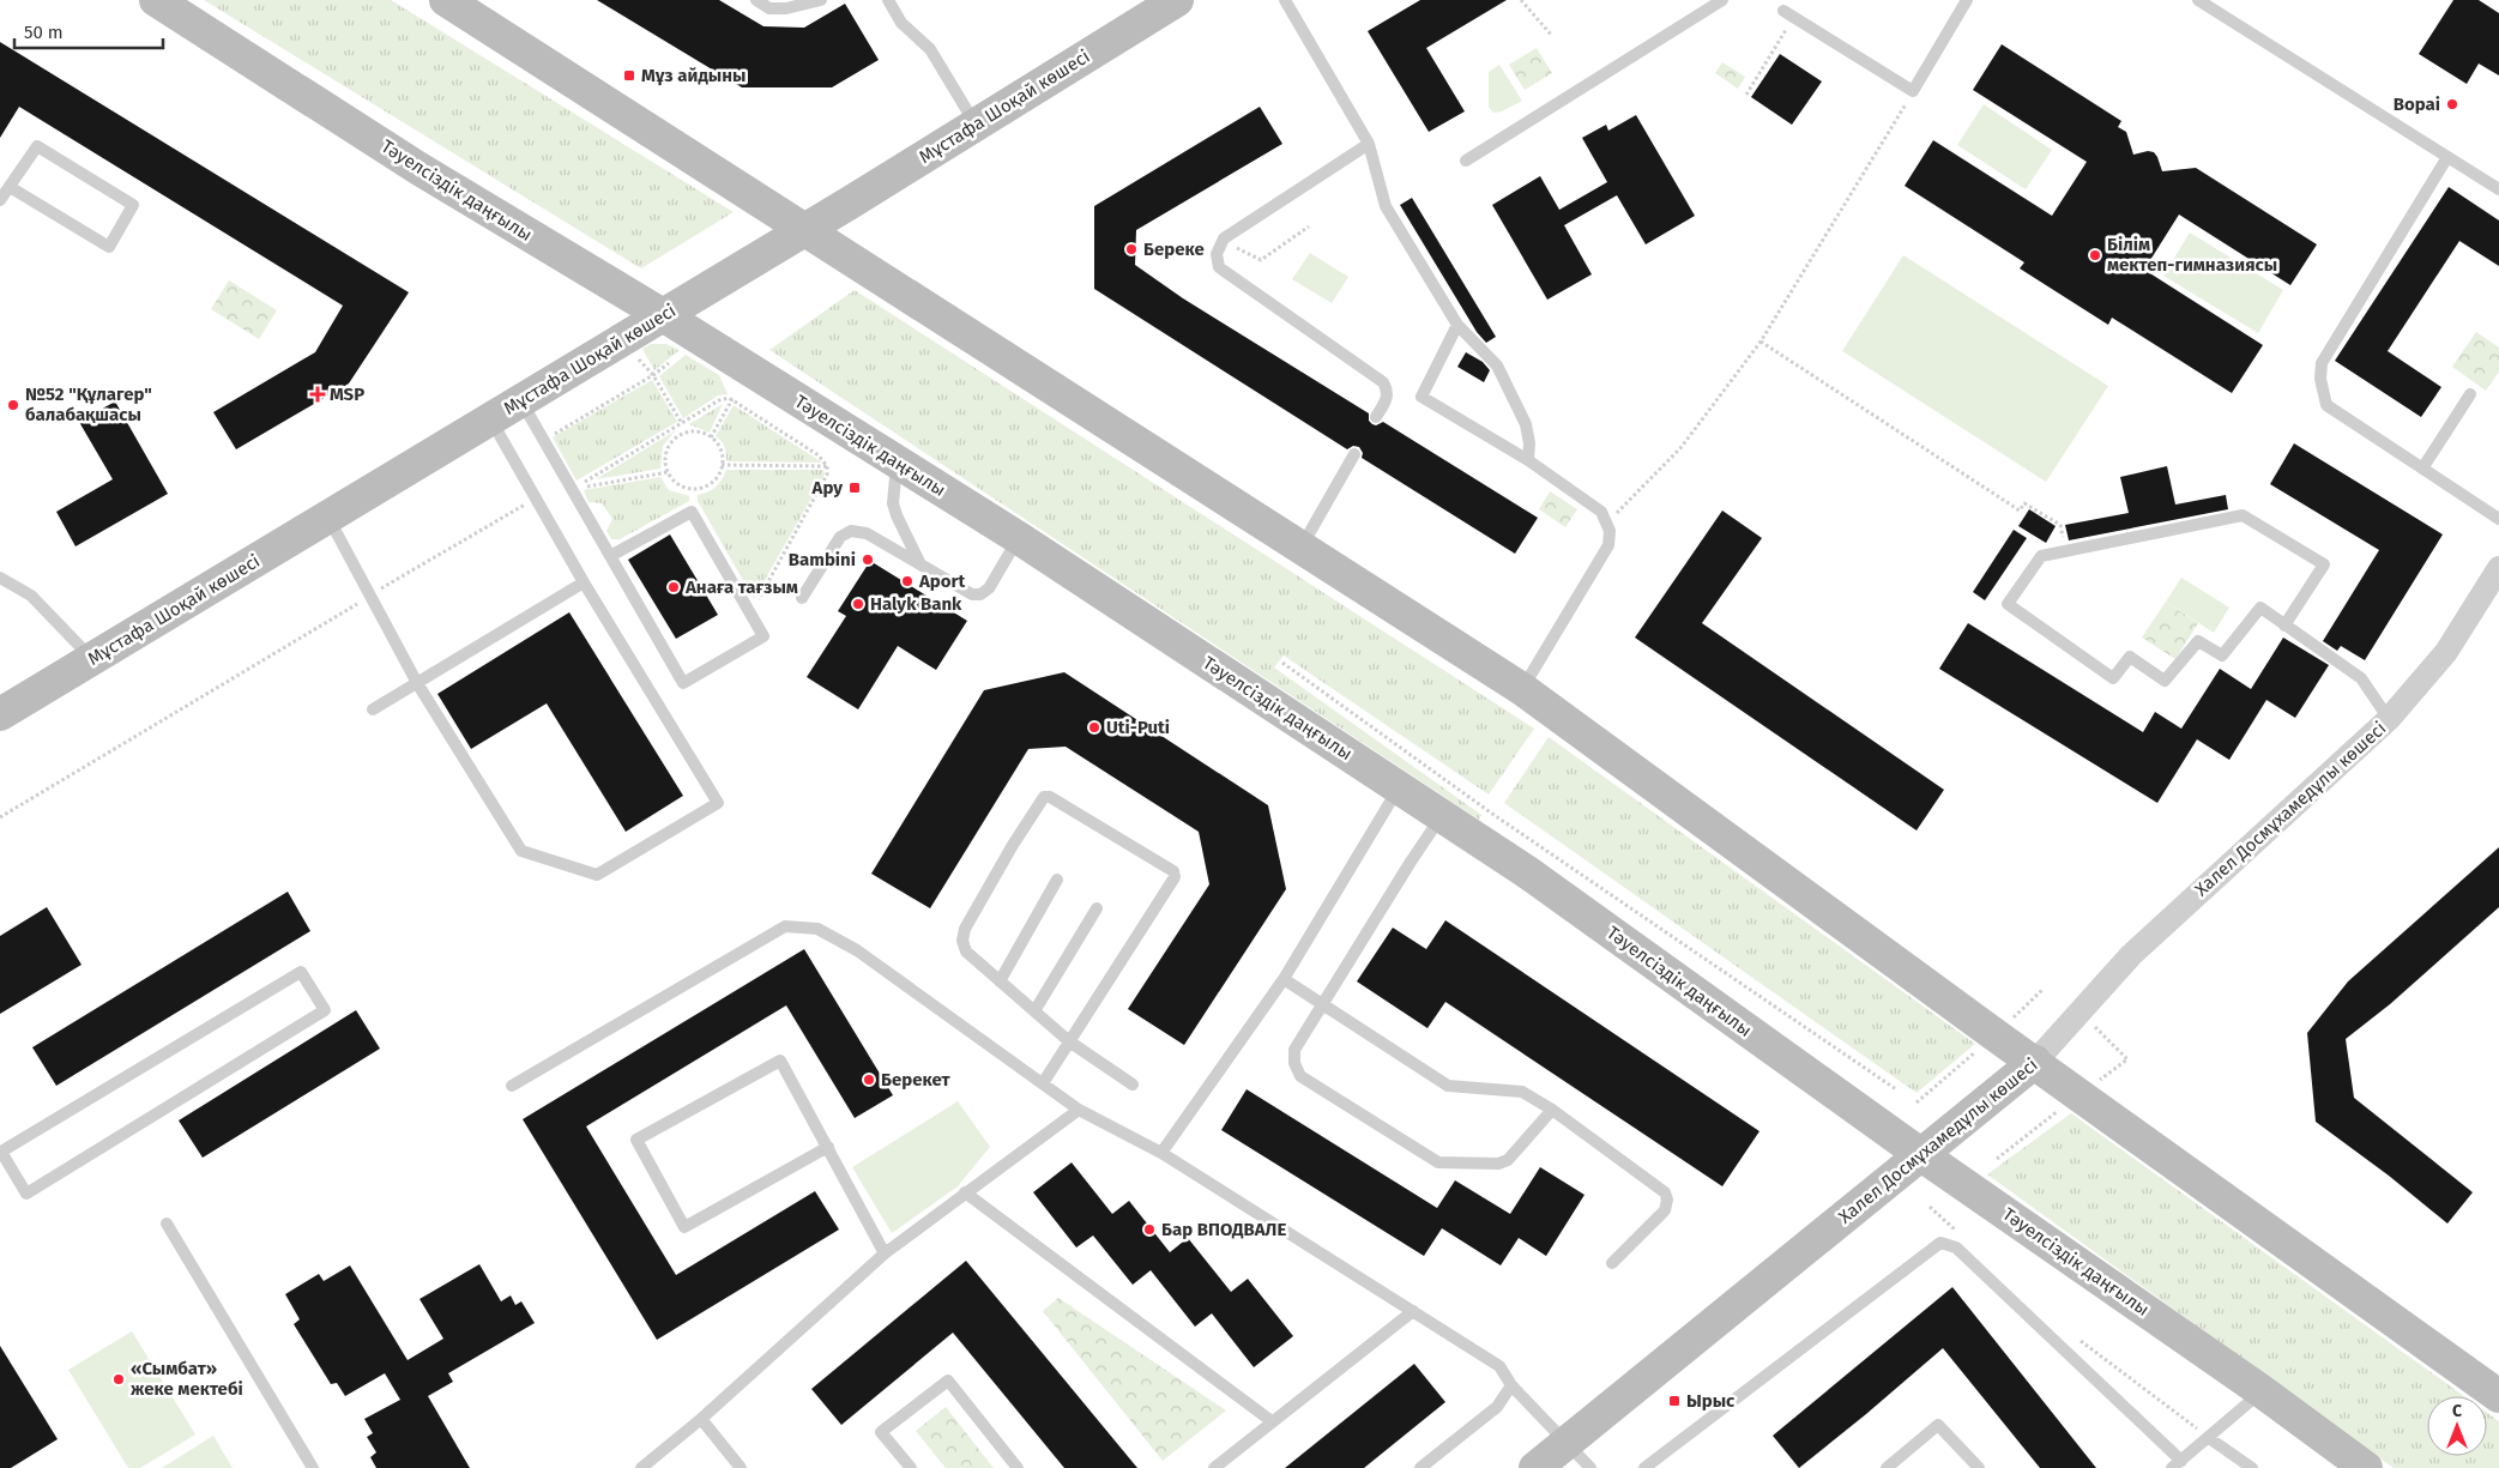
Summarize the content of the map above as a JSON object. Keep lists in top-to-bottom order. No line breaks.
{"streets":{"street":["Мұстафа Шоқай көшесі","Тәуелсіздік даңғылы","Халел Досмұхамедұлы көшесі"]},"crossings":[["Мұстафа Шоқай көшесі","Тәуелсіздік даңғылы"],["Тәуелсіздік даңғылы","Халел Досмұхамедұлы көшесі"]],"places":{"transit":["Мұз айдыны","Ару","Ырыс"],"other":["Bopai","Береке","Білім мектеп-гимназиясы","№52 \"Құлагер\" балабақшасы","Bambini","Aport","Анаға тағзым","Halyk Bank","Uti-Puti","Берекет","Бар ВПОДВАЛЕ","«Сымбат» жеке мектебі"],"health":["MSP"]},"scale_bar":"50 m","north":"top"}
